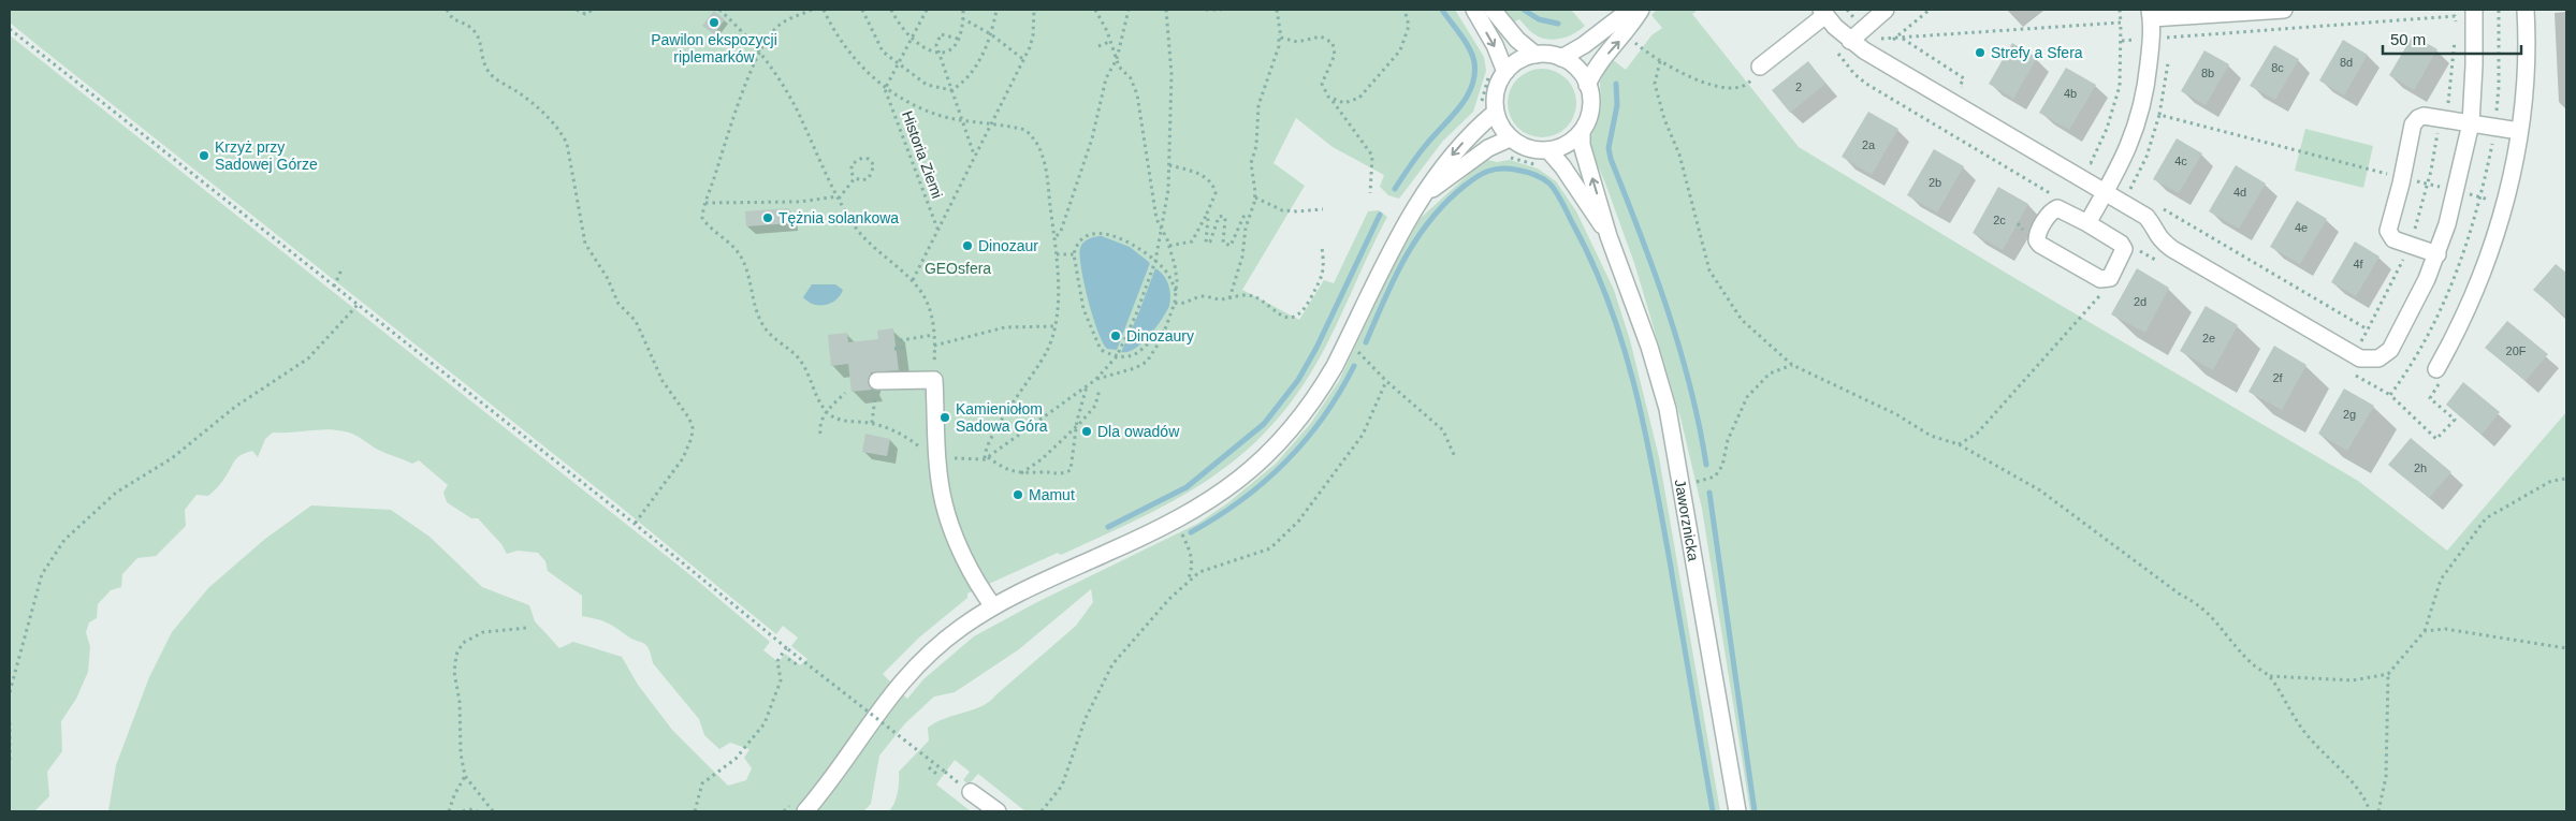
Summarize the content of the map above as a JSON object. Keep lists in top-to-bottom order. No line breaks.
{"streets":{"street":["Jaworznicka"],"path":["Historia Ziemi"]},"parks":["GEOsfera"],"places":["Pawilon ekspozycji riplemarków","Strefy a Sfera","Krzyż przy Sadowej Górze","Tężnia solankowa","Dinozaur","Dinozaury","Kamieniołom Sadowa Góra","Dla owadów","Mamut"],"house_numbers":["8d","8c","8b","2","4b","2a","4c","2b","4d","2c","4e","4f","2d","2e","20F","2f","2g","2h"],"scale_bar":"50 m"}
